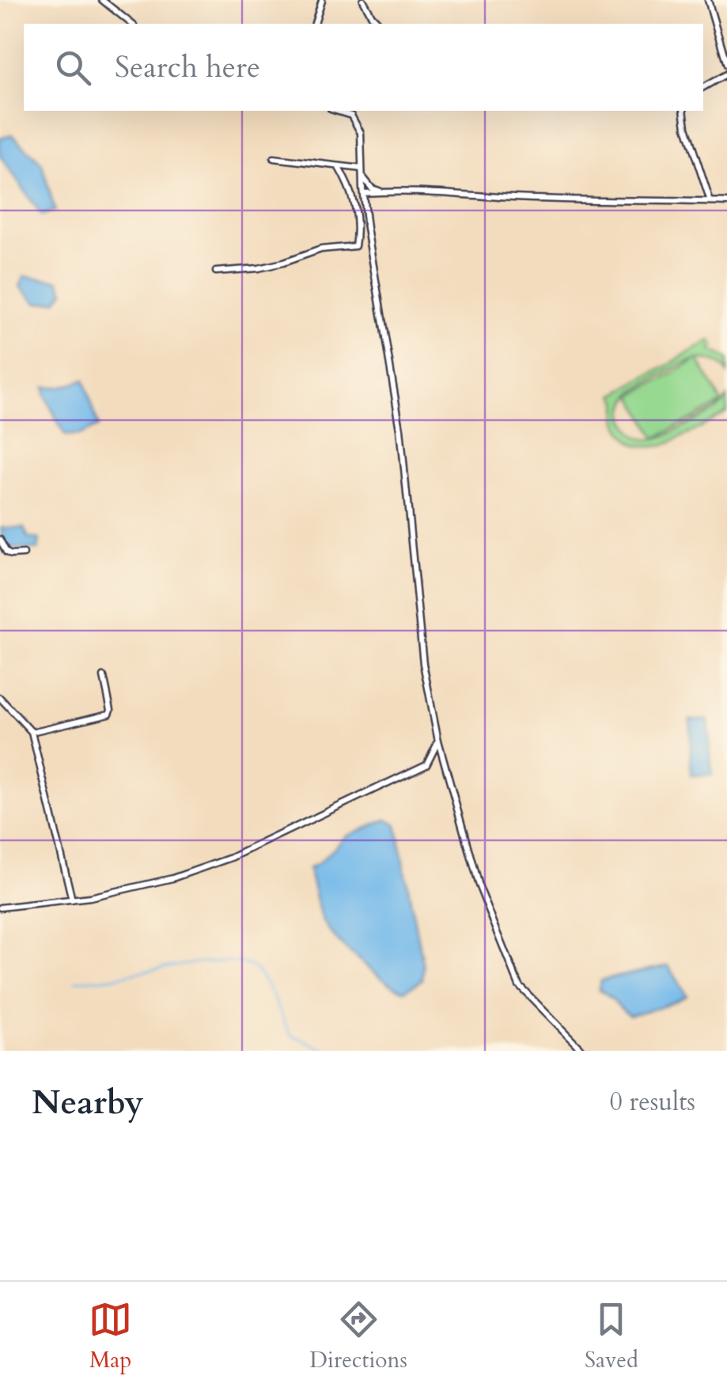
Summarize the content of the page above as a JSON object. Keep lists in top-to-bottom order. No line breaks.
{"page":{"search":"Search here","heading":["Nearby","0 results"],"nav":["Map","Directions","Saved"]}}
